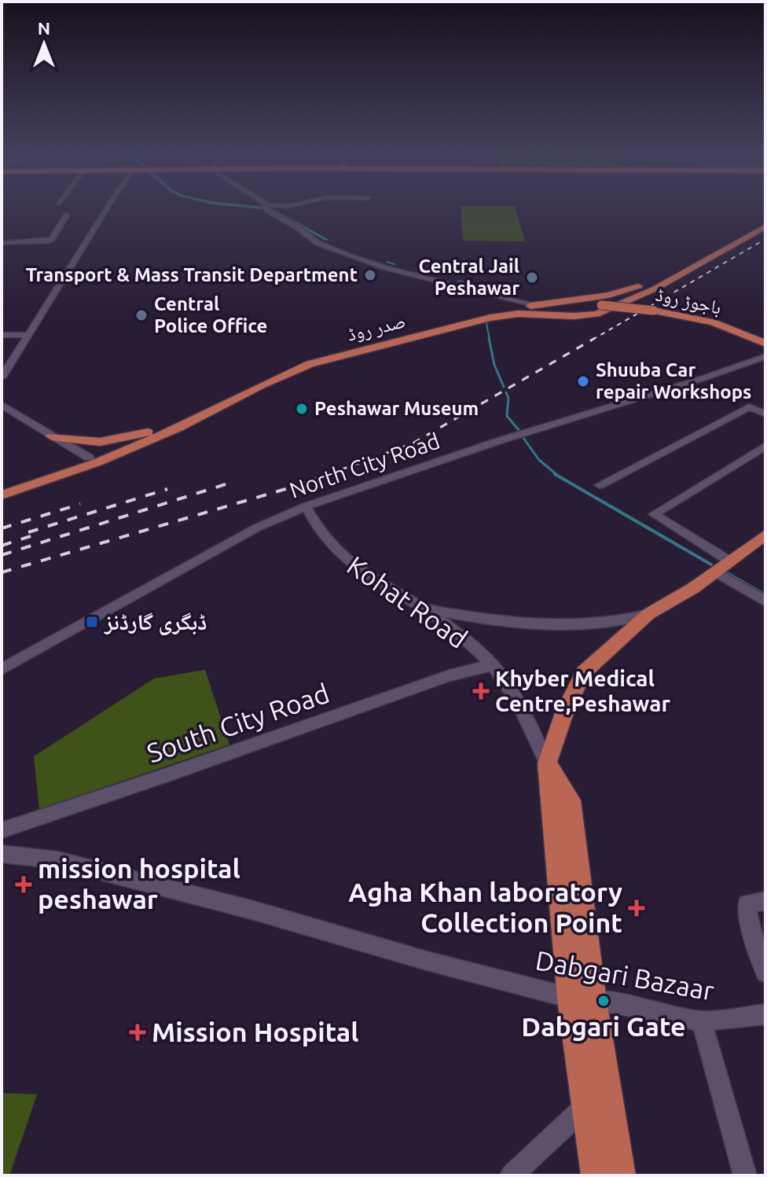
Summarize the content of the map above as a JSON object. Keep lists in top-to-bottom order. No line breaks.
{"streets":{"main road":["باجوڑ روڈ","صدر روڈ","Kohat Road"],"street":["North City Road","South City Road","Dabgari Bazaar"]},"crossings":[["باجوڑ روڈ","صدر روڈ"],["North City Road","Kohat Road"],["Kohat Road","South City Road"],["Kohat Road","Dabgari Bazaar"]],"places":{"other":["Transport & Mass Transit Department","Central Jail Peshawar","Central Police Office","Shuuba Car repair Workshops","Peshawar Museum","Dabgari Gate"],"transit":["ڈبگری گارڈنز"],"health":["Khyber Medical Centre,Peshawar","mission hospital peshawar","Agha Khan laboratory Collection Point","Mission Hospital"]},"north":"top"}
